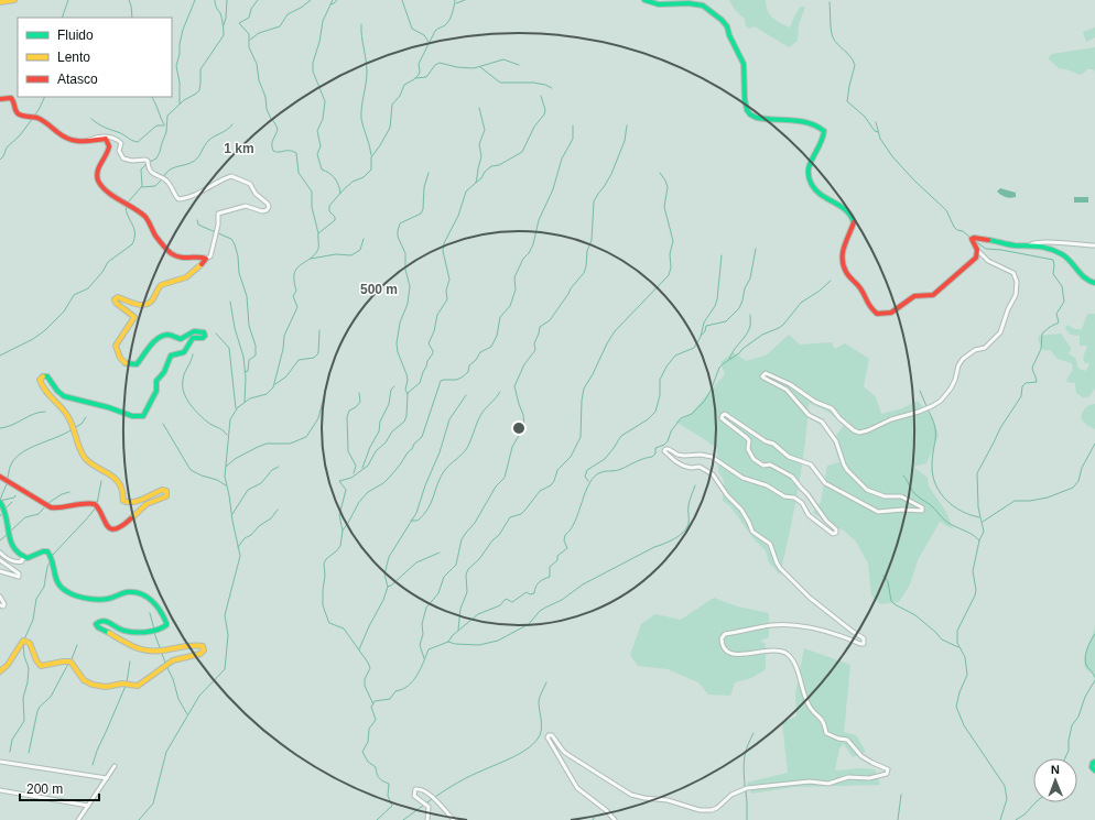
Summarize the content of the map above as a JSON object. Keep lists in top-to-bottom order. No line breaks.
{"legend":["Fluido","Lento","Atasco"],"scale_bar":"200 m","north":"top","rings":["1 km","500 m"]}
